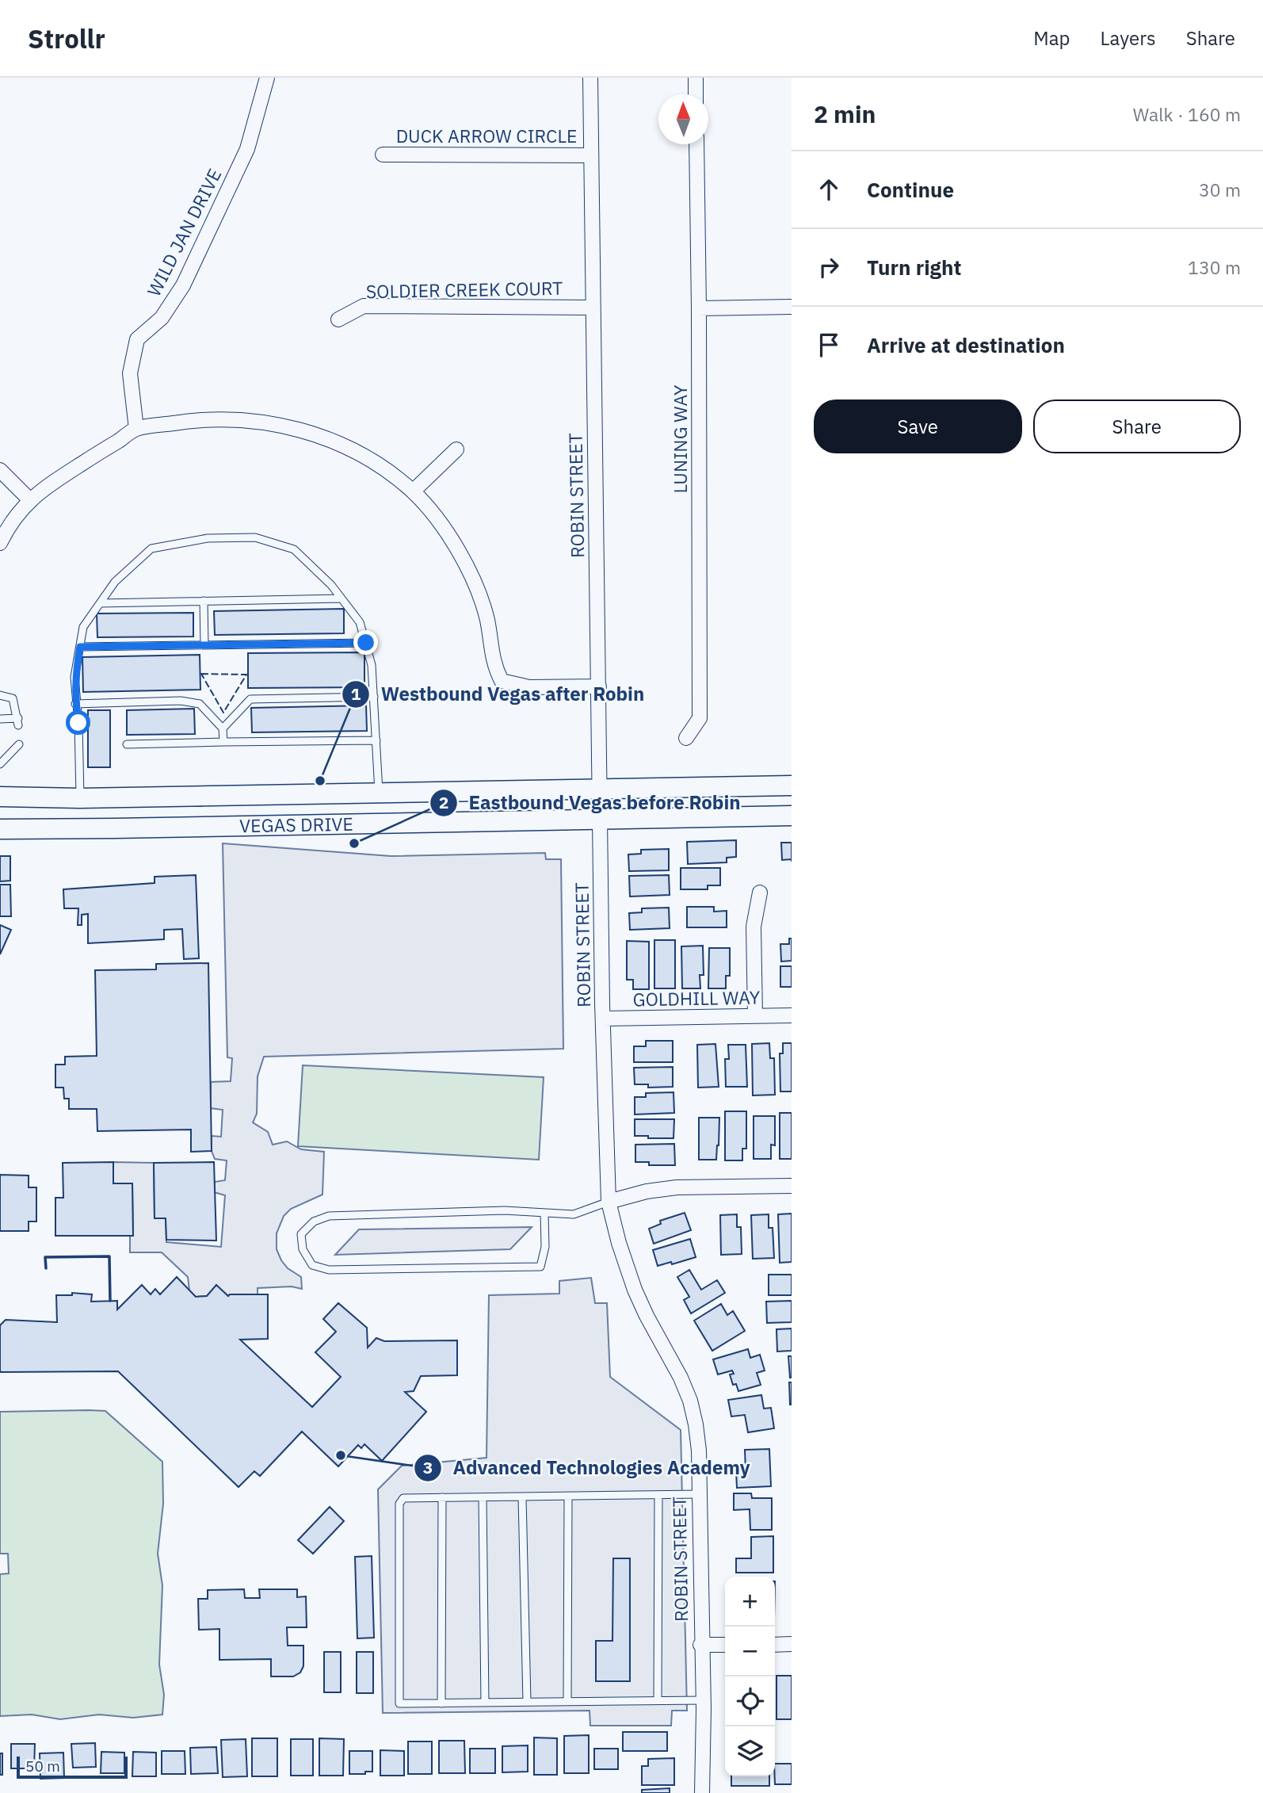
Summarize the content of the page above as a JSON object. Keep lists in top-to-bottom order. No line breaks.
{"streets":{"main road":["VEGAS DRIVE"],"street":["DUCK ARROW CIRCLE","WILD JAN DRIVE","SOLDIER CREEK COURT","LUNING WAY","ROBIN STREET","GOLDHILL WAY"]},"crossings":[["DUCK ARROW CIRCLE","ROBIN STREET"],["SOLDIER CREEK COURT","ROBIN STREET"],["ROBIN STREET","VEGAS DRIVE"],["ROBIN STREET","GOLDHILL WAY"]],"places":["Westbound Vegas after Robin","Eastbound Vegas before Robin","Advanced Technologies Academy"],"scale_bar":"50 m","north":"top","page":{"header":"Strollr","nav":["Map","Layers","Share"],"heading":["2 min","Walk · 160 m"],"list":[["Continue","30 m"],["Turn right","130 m"],"Arrive at destination"],"buttons":["Save","Share"],"map_buttons":["+","−"],"scale":"50 m"}}
